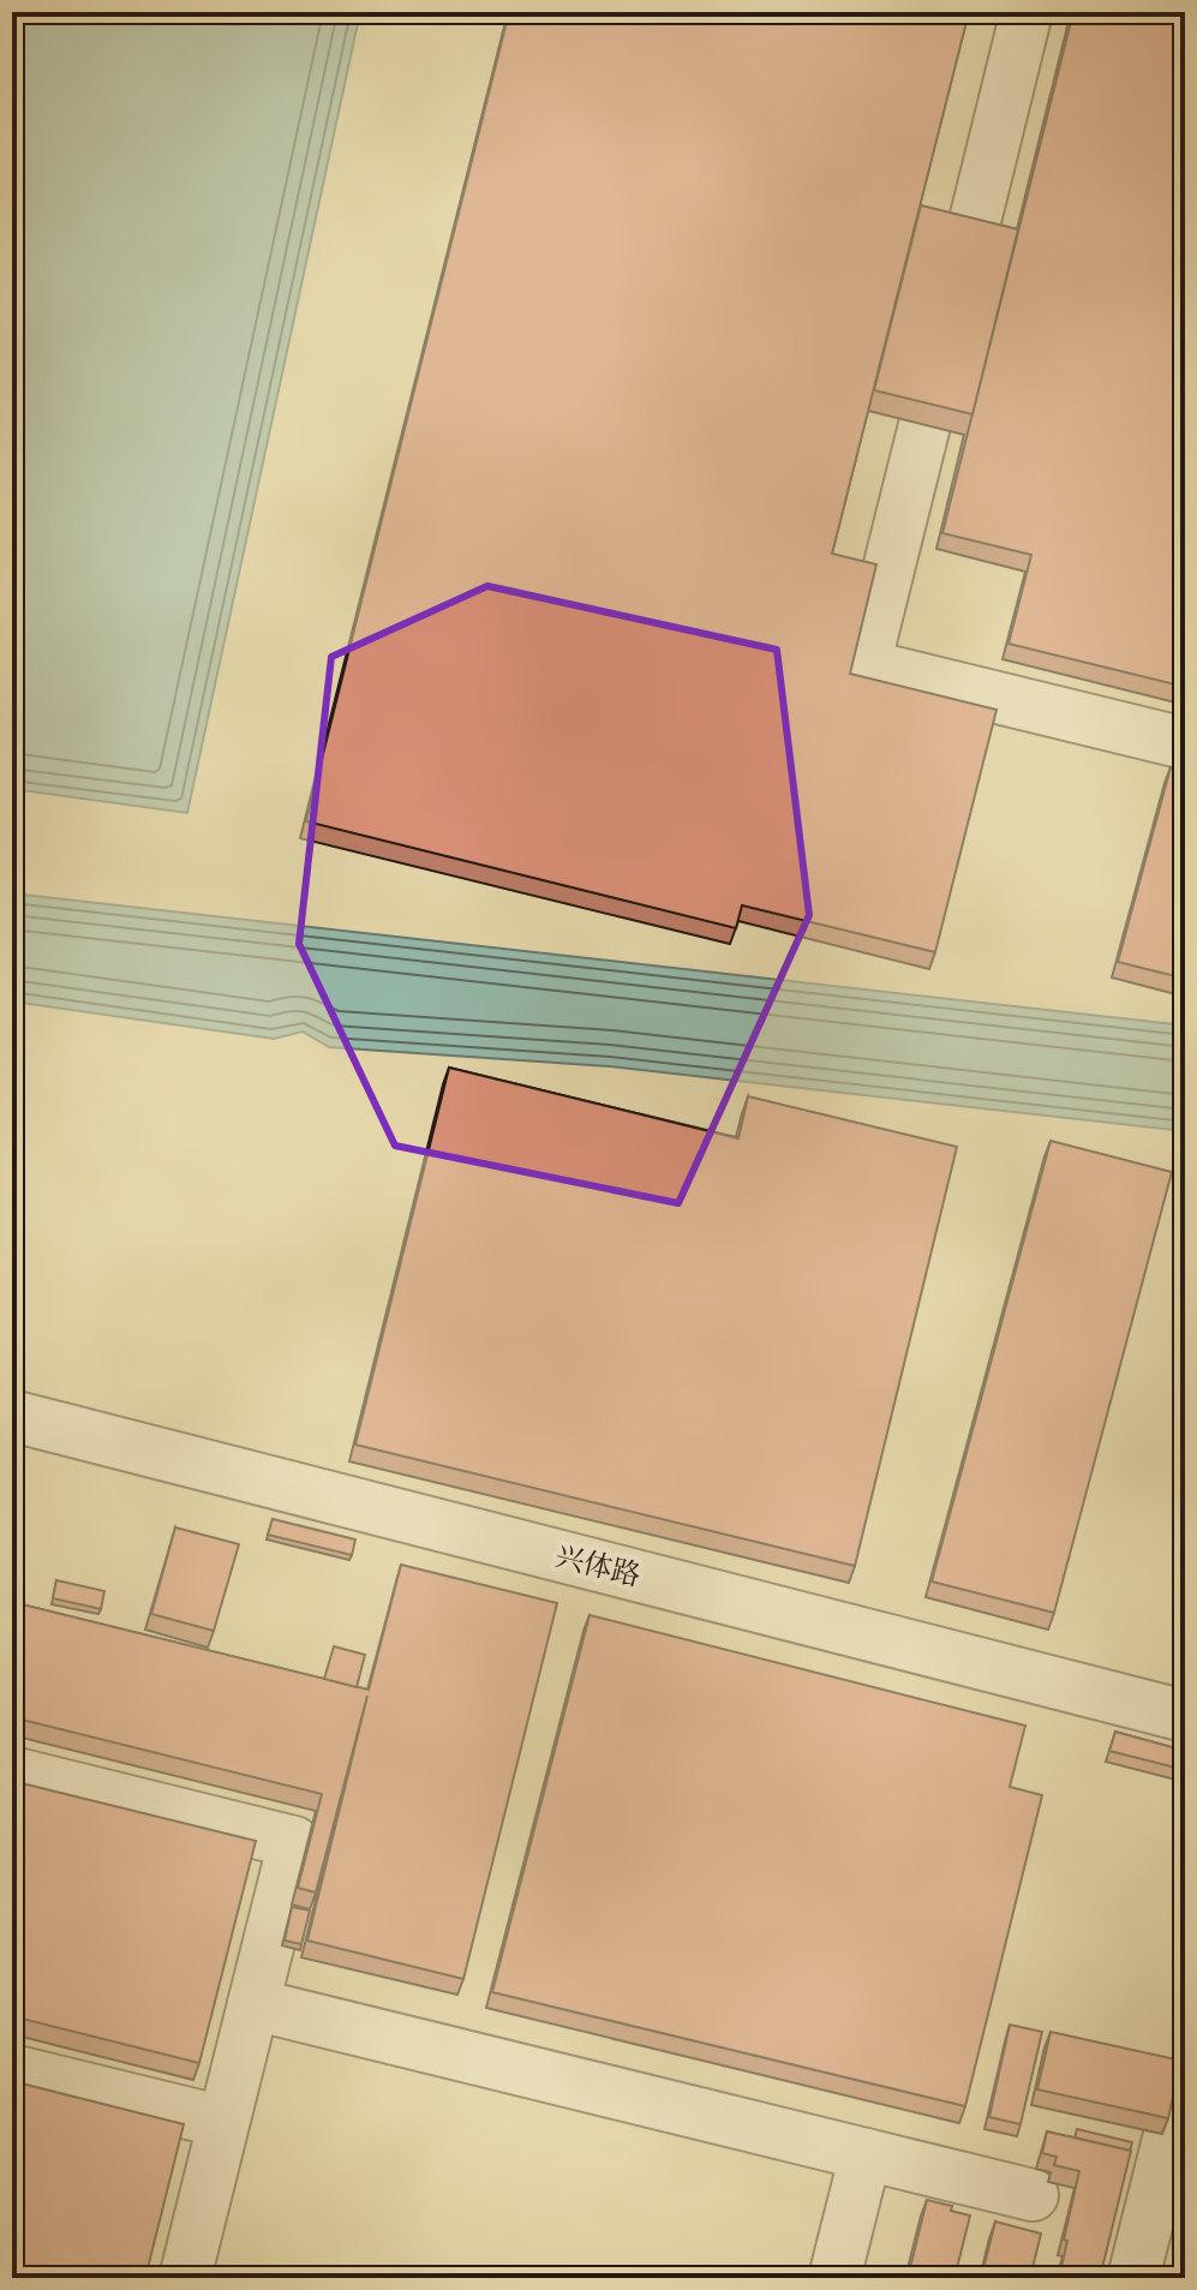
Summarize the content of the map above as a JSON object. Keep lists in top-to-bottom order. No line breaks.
{"streets":{"lane":["兴体路"]}}
